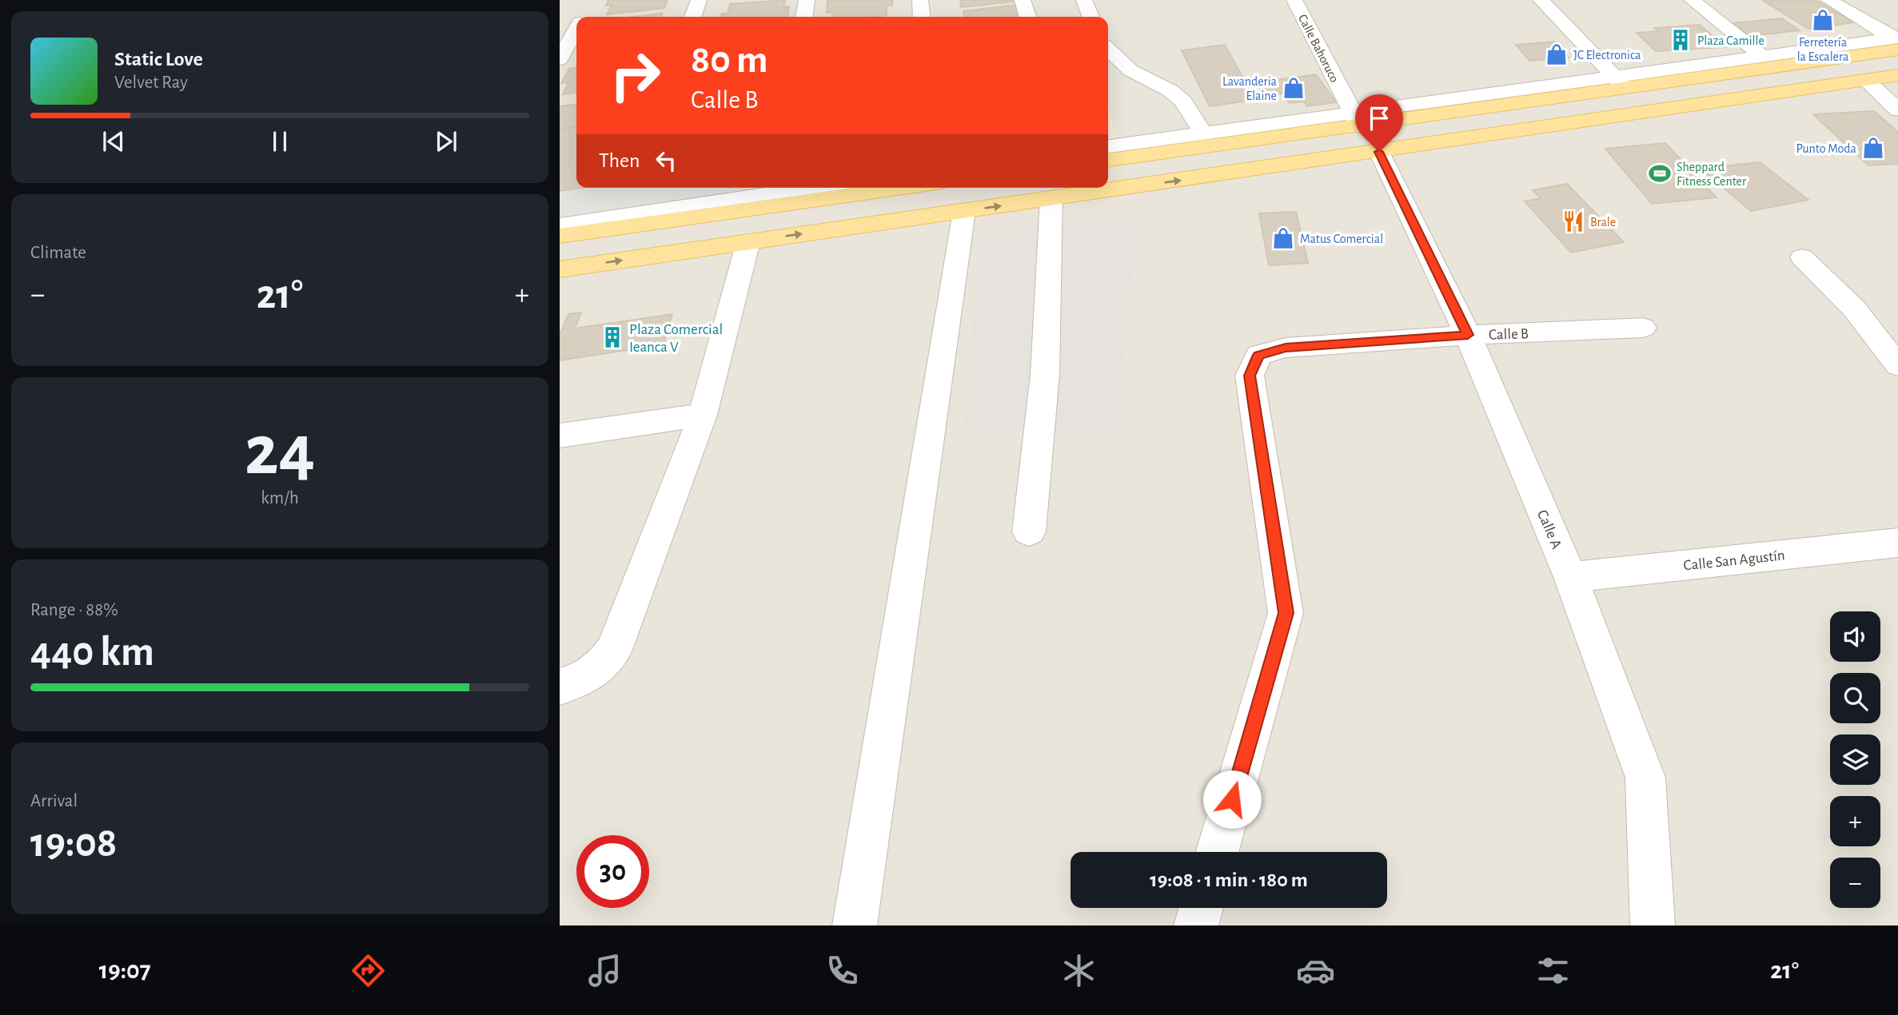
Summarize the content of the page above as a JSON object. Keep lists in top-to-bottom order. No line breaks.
{"streets":{"street":["Calle Bahoruco","Calle B","Calle A","Calle San Agustín"]},"crossings":[["Calle B","Calle A"],["Calle A","Calle San Agustín"]],"places":{"shop":["Ferretería la Escalera","JC Electronica","Lavanderia Elaine","Punto Moda","Matus Comercial"],"building":["Plaza Camille","Plaza Comercial Ieanca V"],"sports":["Sheppard Fitness Center"],"restaurant":["Brale"]},"page":{"turn":["80 m","Calle B"],"song":["Static Love","Velvet Ray"],"then":"Then","tile":["Climate",["24","km/h"],["Range · 88%","440 km"],["Arrival","19:08"]],"heat":["−","21°","+"],"map_buttons":["+","−"],"limit":"30","trip":"19:08 · 1 min · 180 m","tabs":["19:07","21°"]}}
